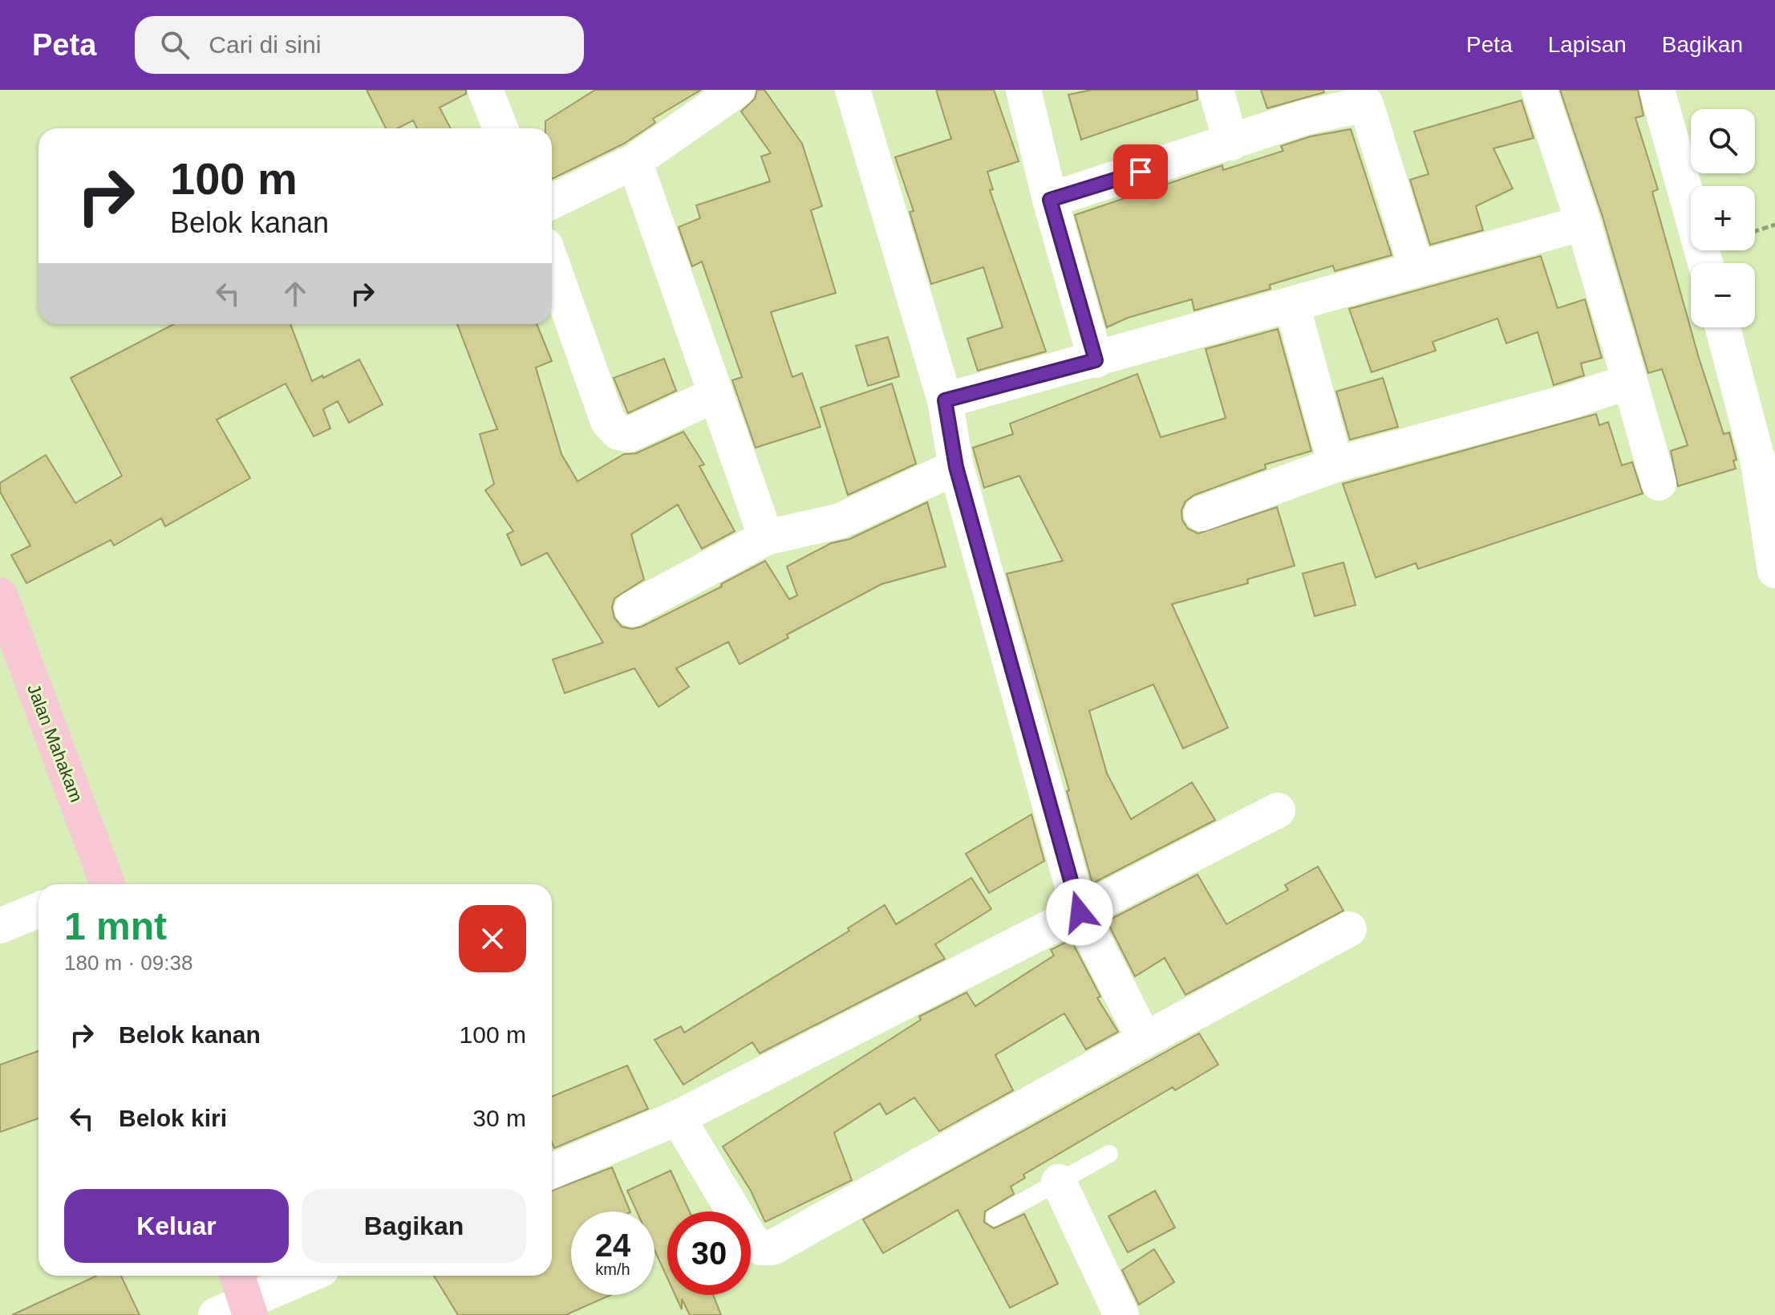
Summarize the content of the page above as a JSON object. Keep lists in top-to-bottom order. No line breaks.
{"streets":{"main road":["Jalan Mahakam"]},"page":{"header":"Peta","search":"Cari di sini","nav":["Peta","Lapisan","Bagikan"],"map_buttons":["+","−"],"turn":["100 m","Belok kanan"],"heading":["1 mnt","180 m · 09:38"],"list":[{"name":"Belok kanan","value":"100 m"},{"name":"Belok kiri","value":"30 m"}],"buttons":["Keluar","Bagikan"],"speed":"24 km/h","limit":"30"}}
